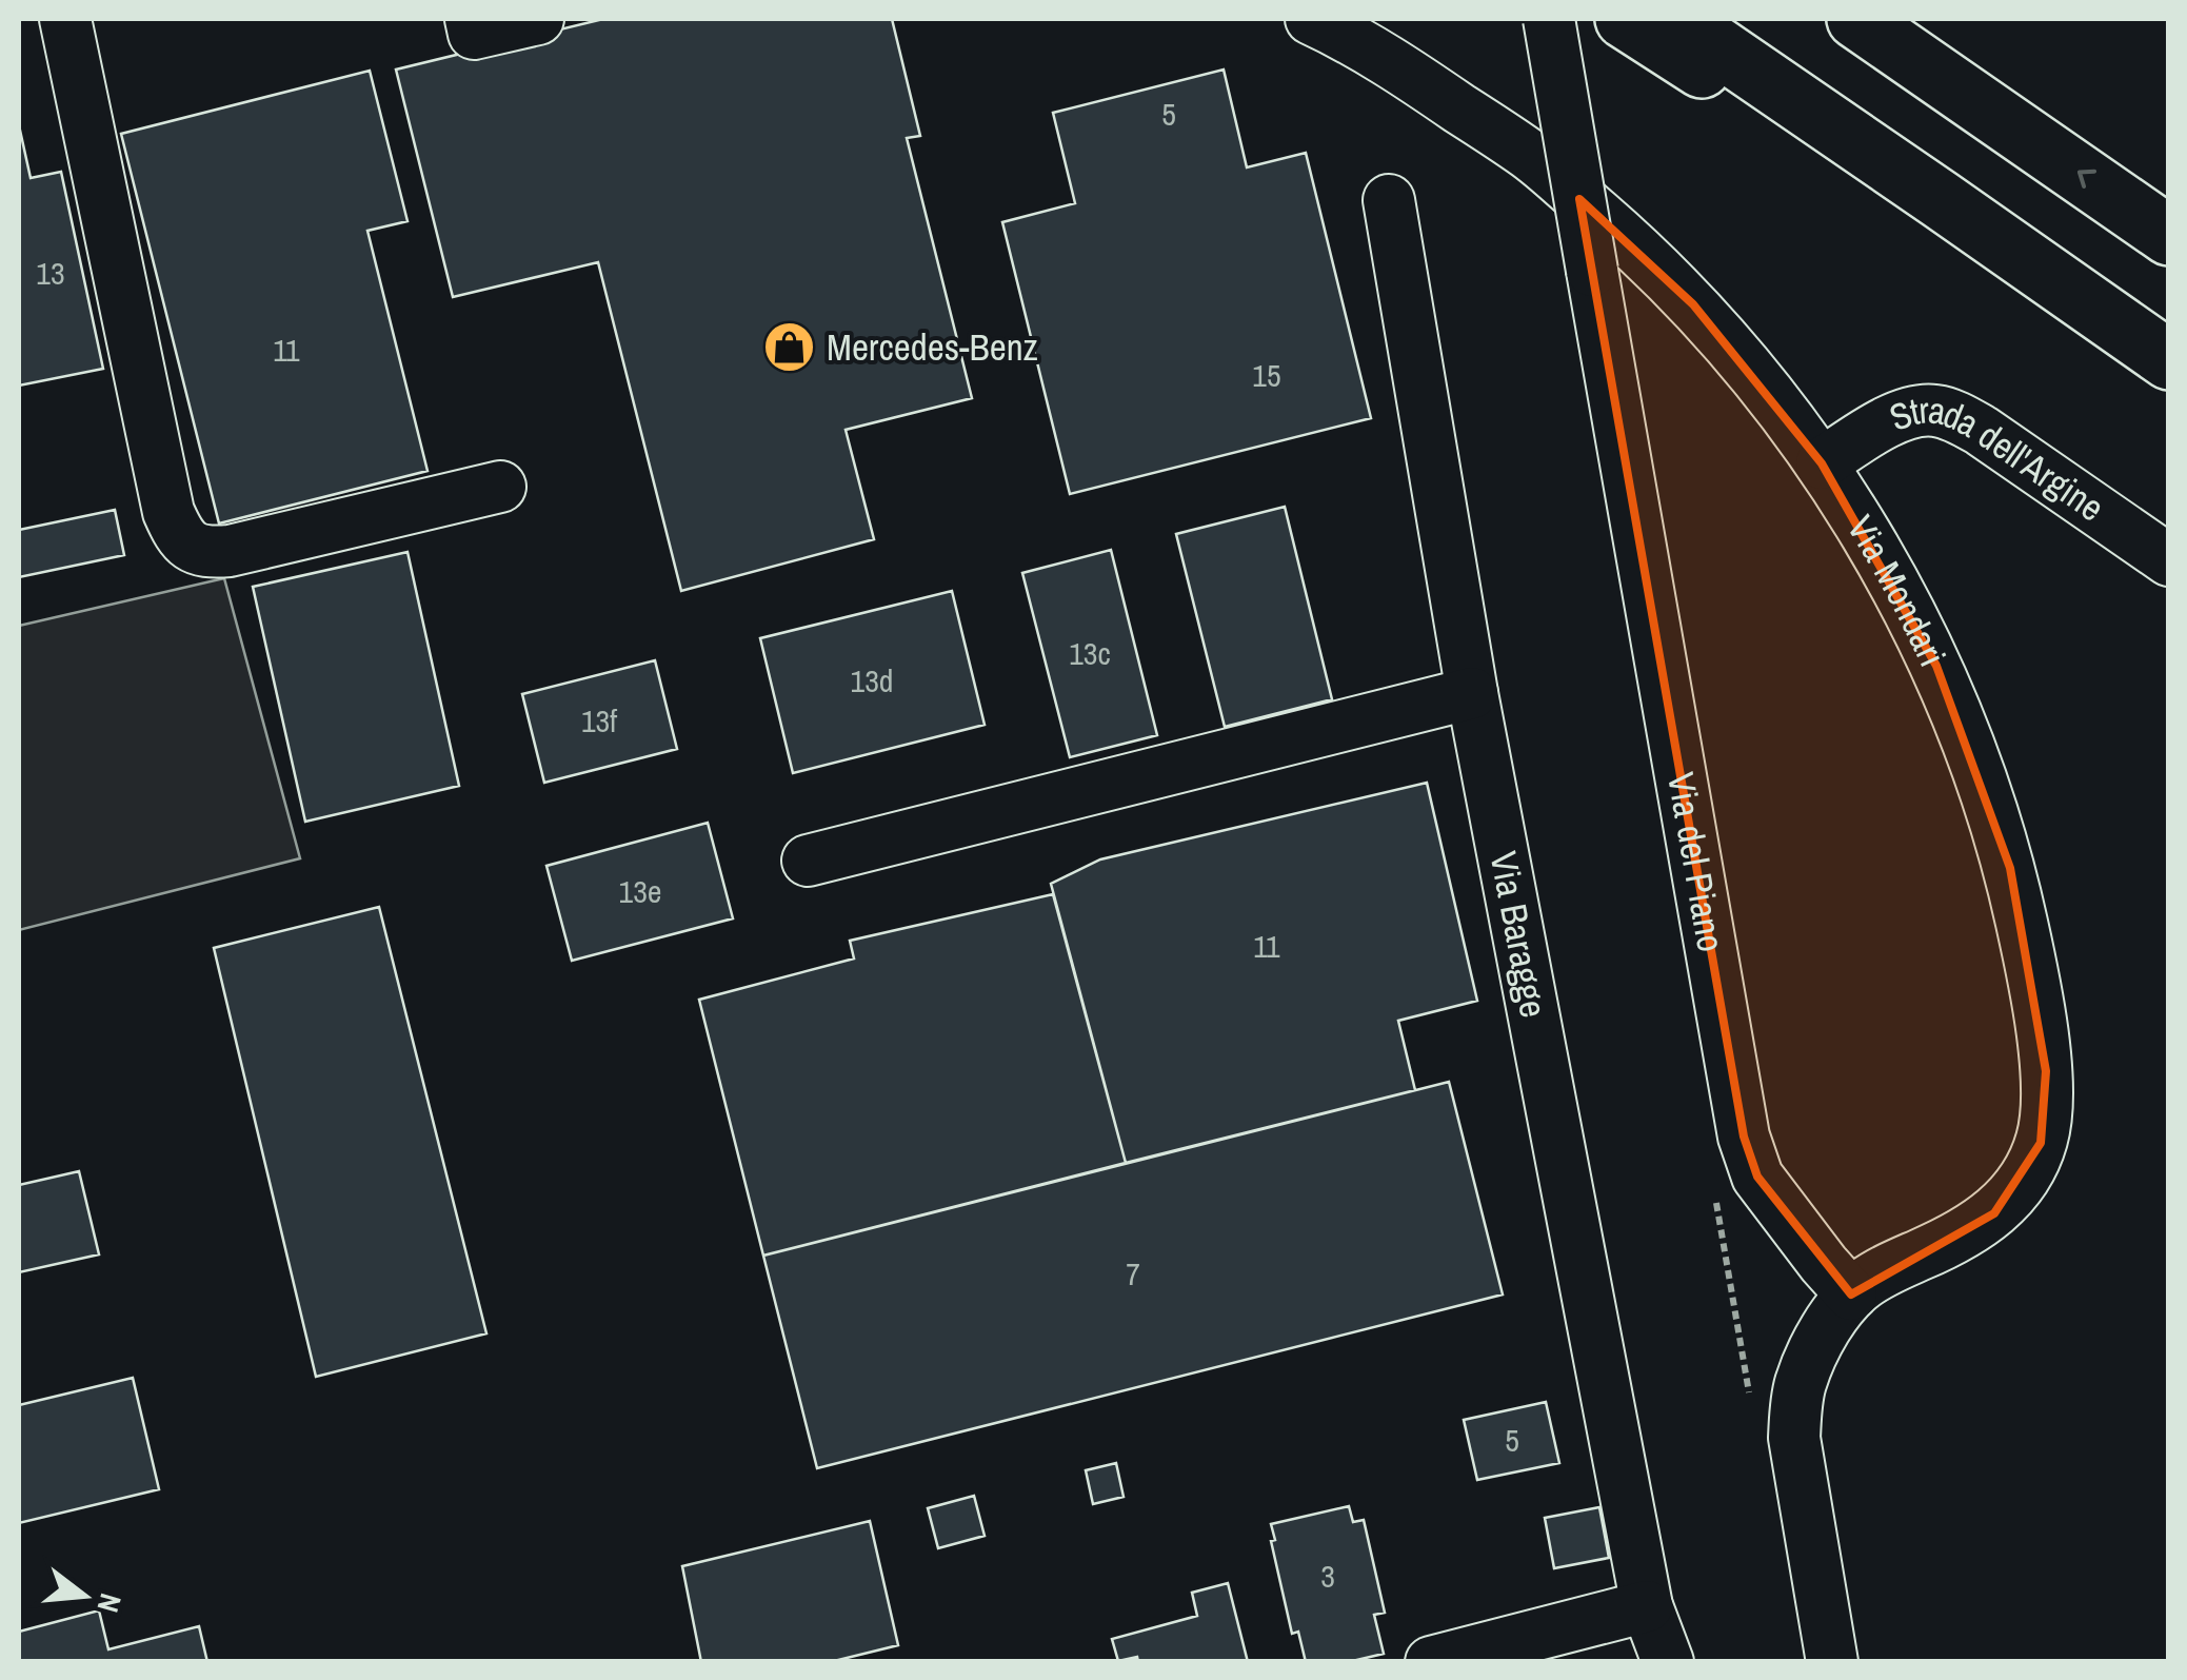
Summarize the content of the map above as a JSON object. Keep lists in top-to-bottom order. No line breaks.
{"streets":{"street":["Strada dell'Argine","Via Mondari","Via del Piano","Via Baragge"]},"crossings":[["Strada dell'Argine","Via Mondari"],["Via Mondari","Via del Piano"]],"places":{"shop":["Mercedes-Benz"]},"house_numbers":["5","13","11","15","13c","13d","13f","13e","11","7","5","3"],"north":"right"}
